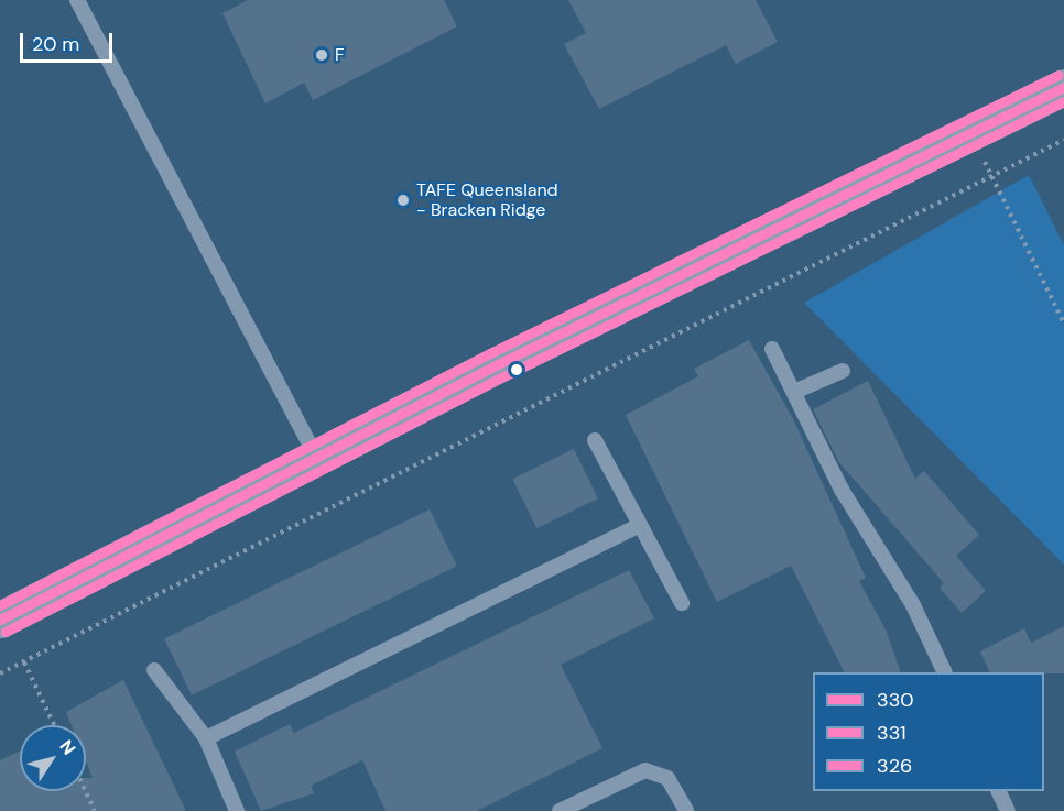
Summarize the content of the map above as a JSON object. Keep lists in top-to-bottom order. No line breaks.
{"places":["F","TAFE Queensland - Bracken Ridge"],"lines":["transit line 326","transit line 330","transit line 331"],"legend":["330","331","326"],"scale_bar":"20 m","north":"top right"}
